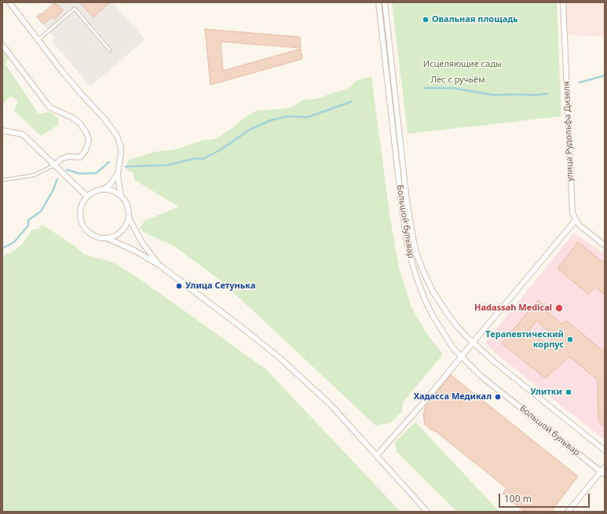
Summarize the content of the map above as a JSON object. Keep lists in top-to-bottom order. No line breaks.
{"streets":{"street":["улица Рудольфа Дизеля","Большой бульвар"]},"parks":["Исцеляющие сады","Лес с ручьём"],"places":["Овальная площадь","Улица Сетунька","Hadassah Medical","Терапевтический корпус","Улитки","Хадасса Медикал"],"scale_bar":"100 m"}
